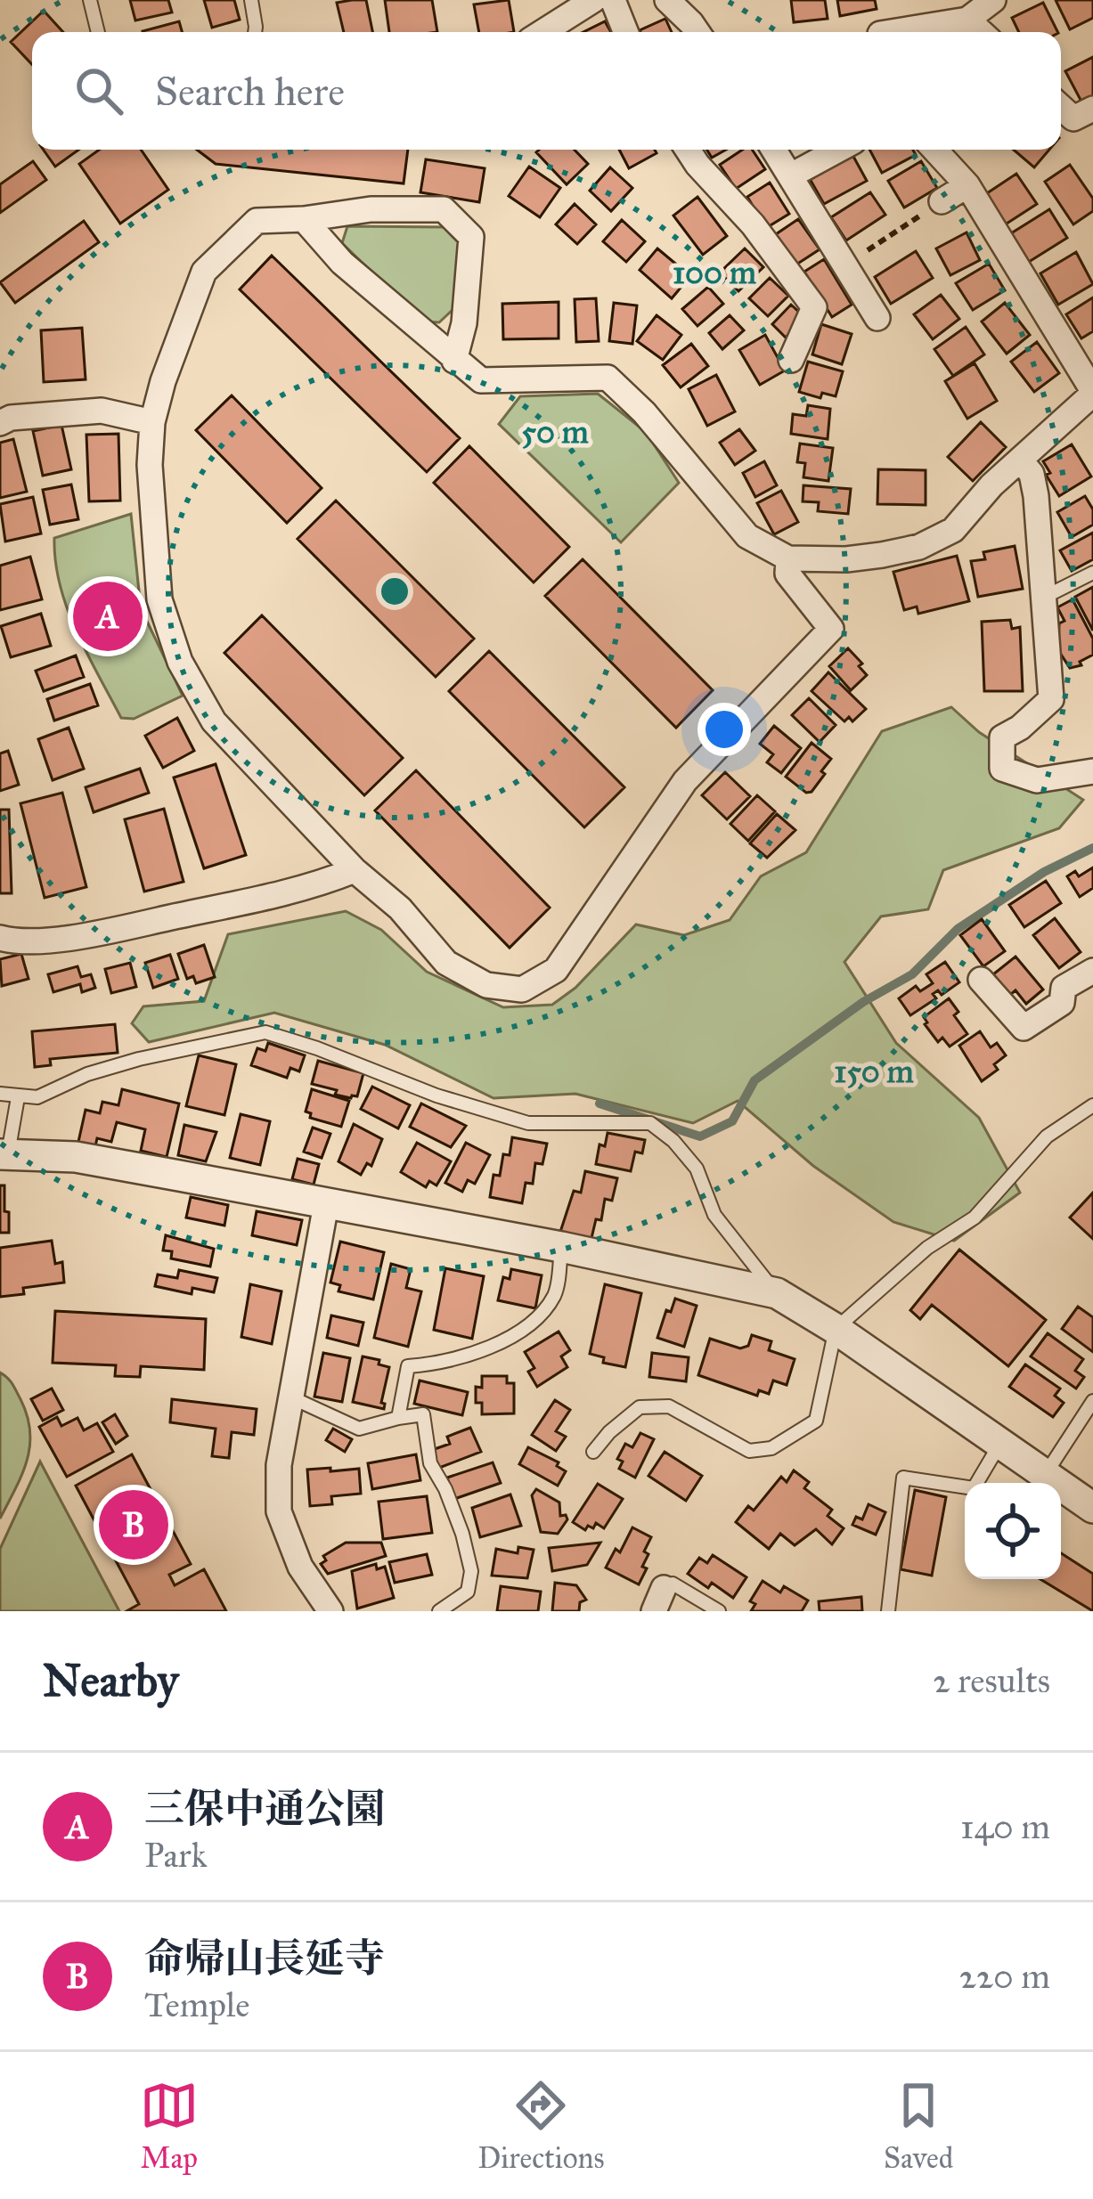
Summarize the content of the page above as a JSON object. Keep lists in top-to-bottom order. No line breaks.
{"page":{"search":"Search here","pins":["A","B"],"heading":["Nearby","2 results"],"list":[{"mark":"A","name":"三保中通公園","note":"Park","value":"140 m"},{"mark":"B","name":"命帰山長延寺","note":"Temple","value":"220 m"}],"nav":["Map","Directions","Saved"]},"rings":["100 m","50 m","150 m"]}
